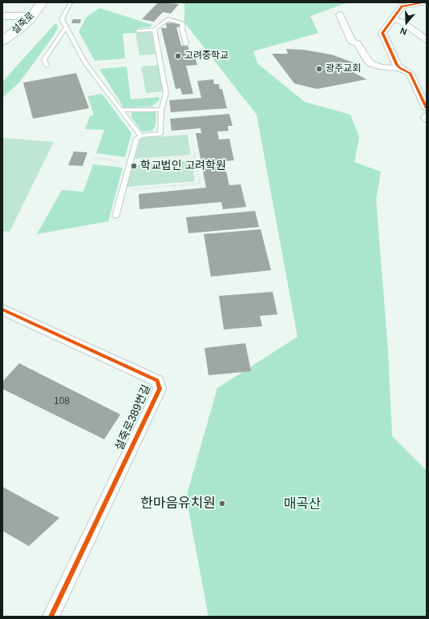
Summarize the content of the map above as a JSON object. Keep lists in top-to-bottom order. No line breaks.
{"streets":{"main road":["설죽로"],"street":["설죽로389번길"]},"parks":["매곡산"],"places":["고려중학교","광주교회","학교법인 고려학원","한마음유치원"],"house_numbers":["108"],"north":"bottom"}
